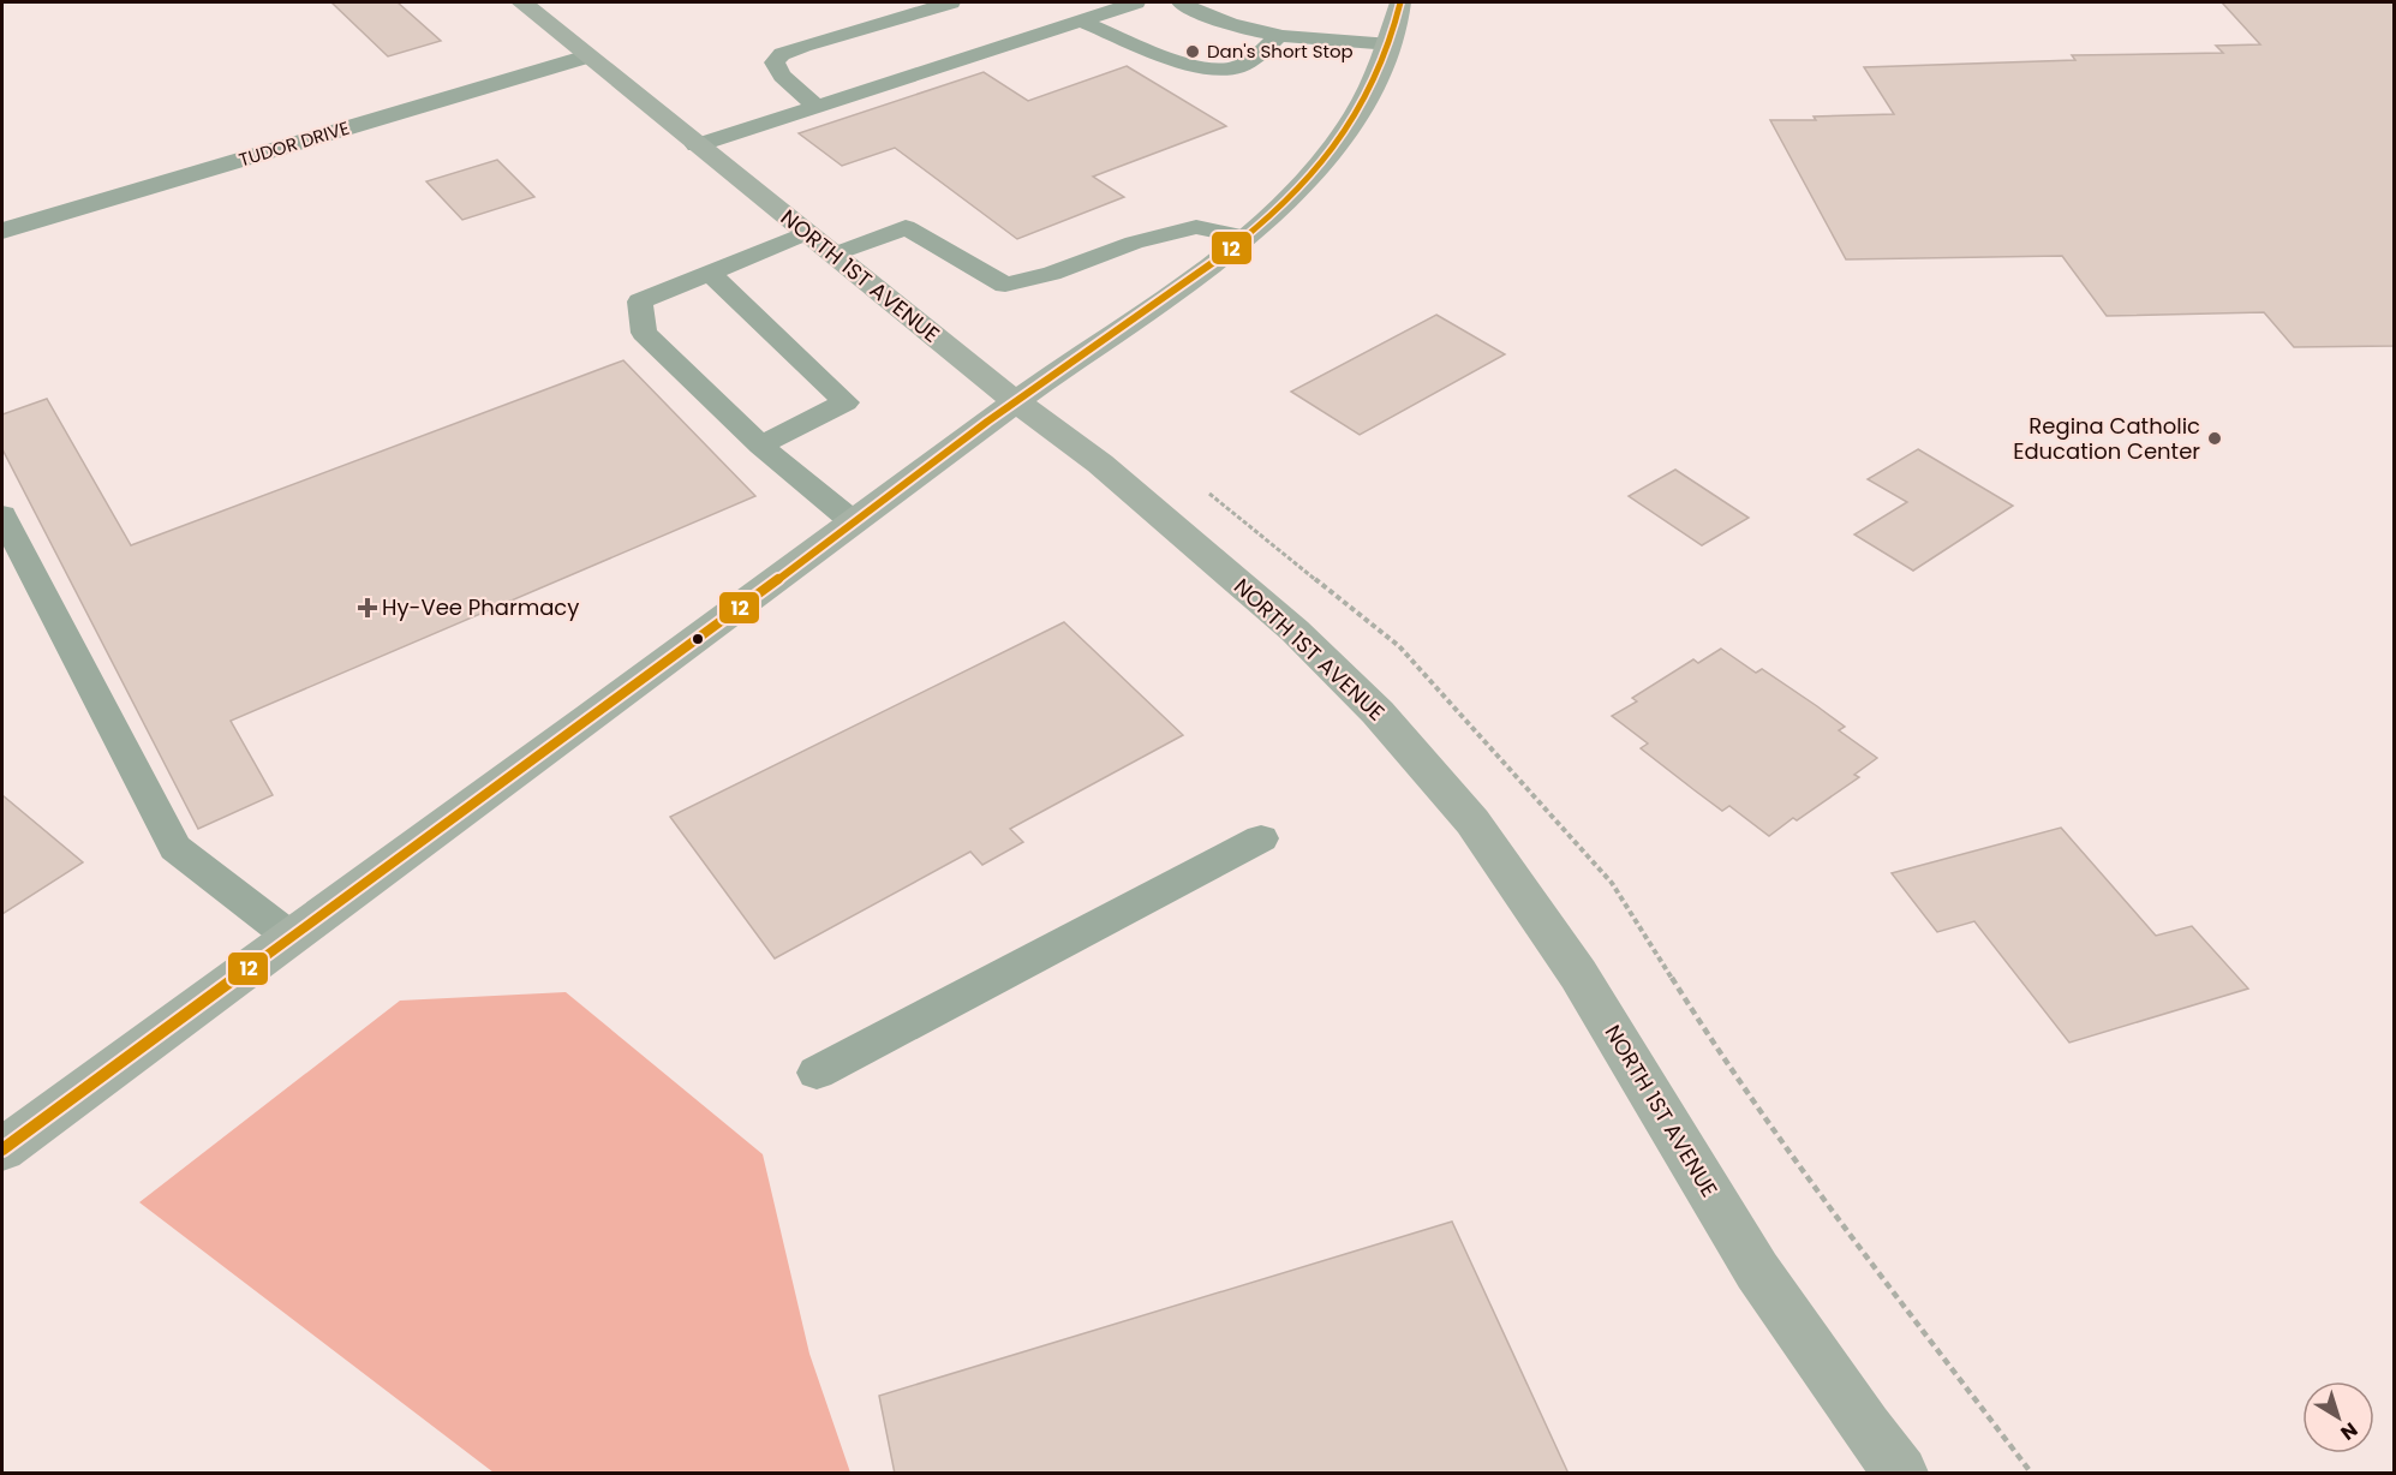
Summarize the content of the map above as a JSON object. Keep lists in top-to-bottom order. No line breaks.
{"streets":{"main road":["NORTH 1ST AVENUE"],"street":["TUDOR DRIVE"]},"crossings":[["TUDOR DRIVE","NORTH 1ST AVENUE"]],"places":{"other":["Dan's Short Stop","Regina Catholic Education Center"],"health":["Hy-Vee Pharmacy"]},"lines":["transit line 12"],"north":"bottom right"}
